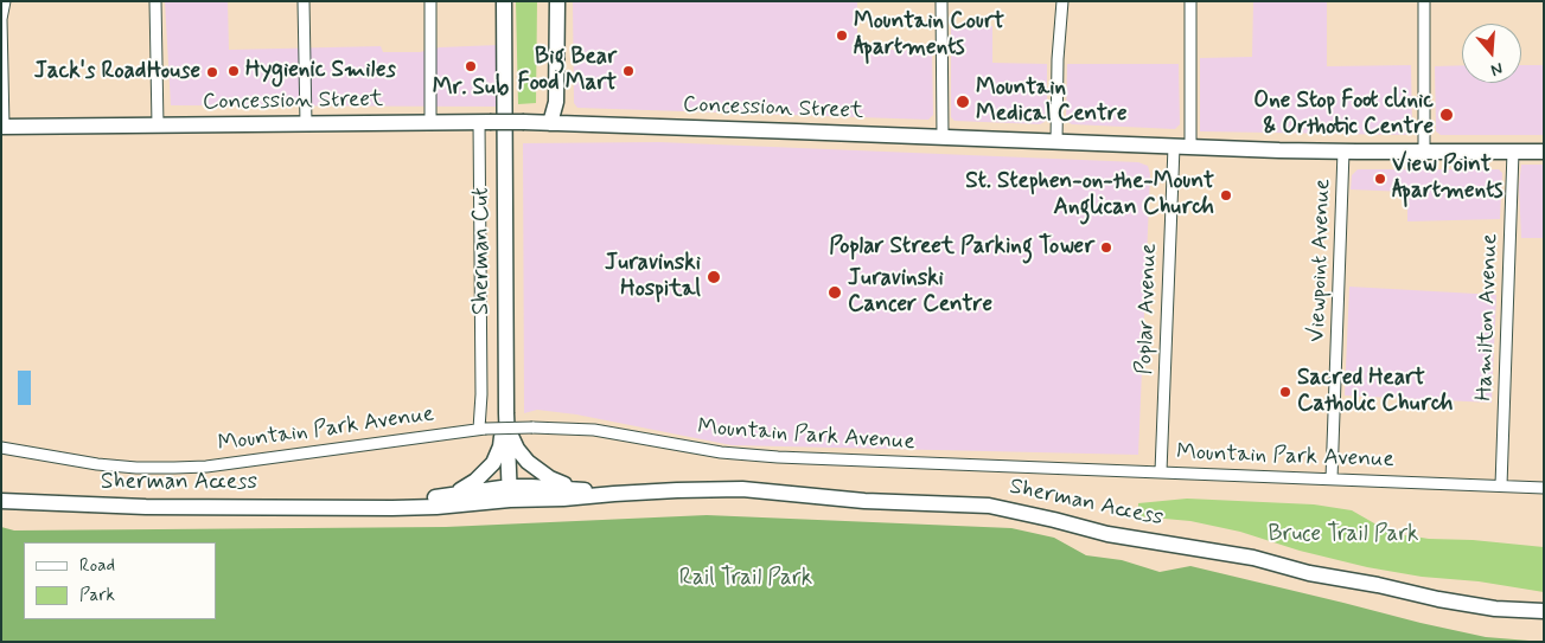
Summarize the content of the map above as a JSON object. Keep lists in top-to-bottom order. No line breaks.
{"streets":{"main road":["Concession Street","Sherman Cut","Sherman Access"],"street":["Viewpoint Avenue","Poplar Avenue","Hamilton Avenue","Mountain Park Avenue"]},"crossings":[["Concession Street","Viewpoint Avenue"],["Concession Street","Poplar Avenue"],["Concession Street","Hamilton Avenue"],["Sherman Cut","Sherman Access"],["Viewpoint Avenue","Mountain Park Avenue"],["Poplar Avenue","Mountain Park Avenue"],["Hamilton Avenue","Mountain Park Avenue"]],"parks":["Bruce Trail Park","Rail Trail Park"],"places":["Mountain Court Apartments","Mr. Sub","Hygienic Smiles","Big Bear Food Mart","Jack's RoadHouse","Mountain Medical Centre","One Stop Foot clinic & Orthotic Centre","View Point Apartments","St. Stephen-on-the-Mount Anglican Church","Poplar Street Parking Tower","Juravinski Hospital","Juravinski Cancer Centre","Sacred Heart Catholic Church"],"legend":["Road","Park"],"north":"bottom"}
